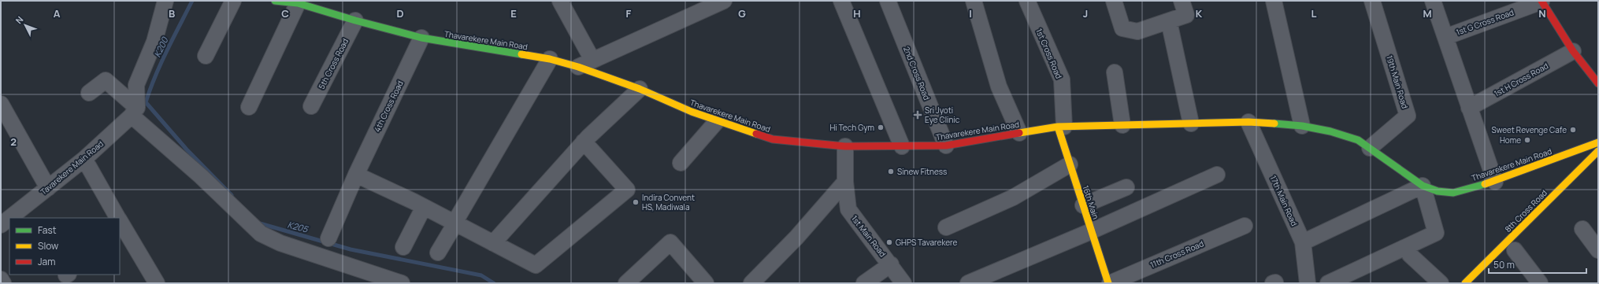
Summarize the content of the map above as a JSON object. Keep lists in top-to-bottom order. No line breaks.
{"streets":{"main road":["Thavarekere Main Road","16th Main","8th Cross Road"],"street":["1st G Cross Road","1st Cross Road","5th Cross Road","2nd Cross Road","1st H Cross Road","19th Main Road","4th Cross Road","Tavarekere Main Road","17th Main Road","1st Main Road","11th Cross Road"]},"crossings":[["Thavarekere Main Road","1st Cross Road"],["Thavarekere Main Road","5th Cross Road"],["Thavarekere Main Road","2nd Cross Road"],["Thavarekere Main Road","19th Main Road"],["Thavarekere Main Road","4th Cross Road"],["Thavarekere Main Road","17th Main Road"],["Thavarekere Main Road","16th Main"],["Thavarekere Main Road","1st Main Road"],["1st Cross Road","16th Main"],["16th Main","11th Cross Road"]],"water":["K200","K205"],"places":{"health":["Sri Jyoti Eye Clinic"],"other":["Hi Tech Gym","Sweet Revenge Cafe","Home","Sinew Fitness","Indira Convent HS, Madiwala","GHPS Tavarekere"]},"legend":["Fast","Slow","Jam"],"scale_bar":"50 m","north":"top left","grid":{"columns":["A","B","C","D","E","F","G","H","I","J","K","L","M","N"],"rows":["2"]}}
